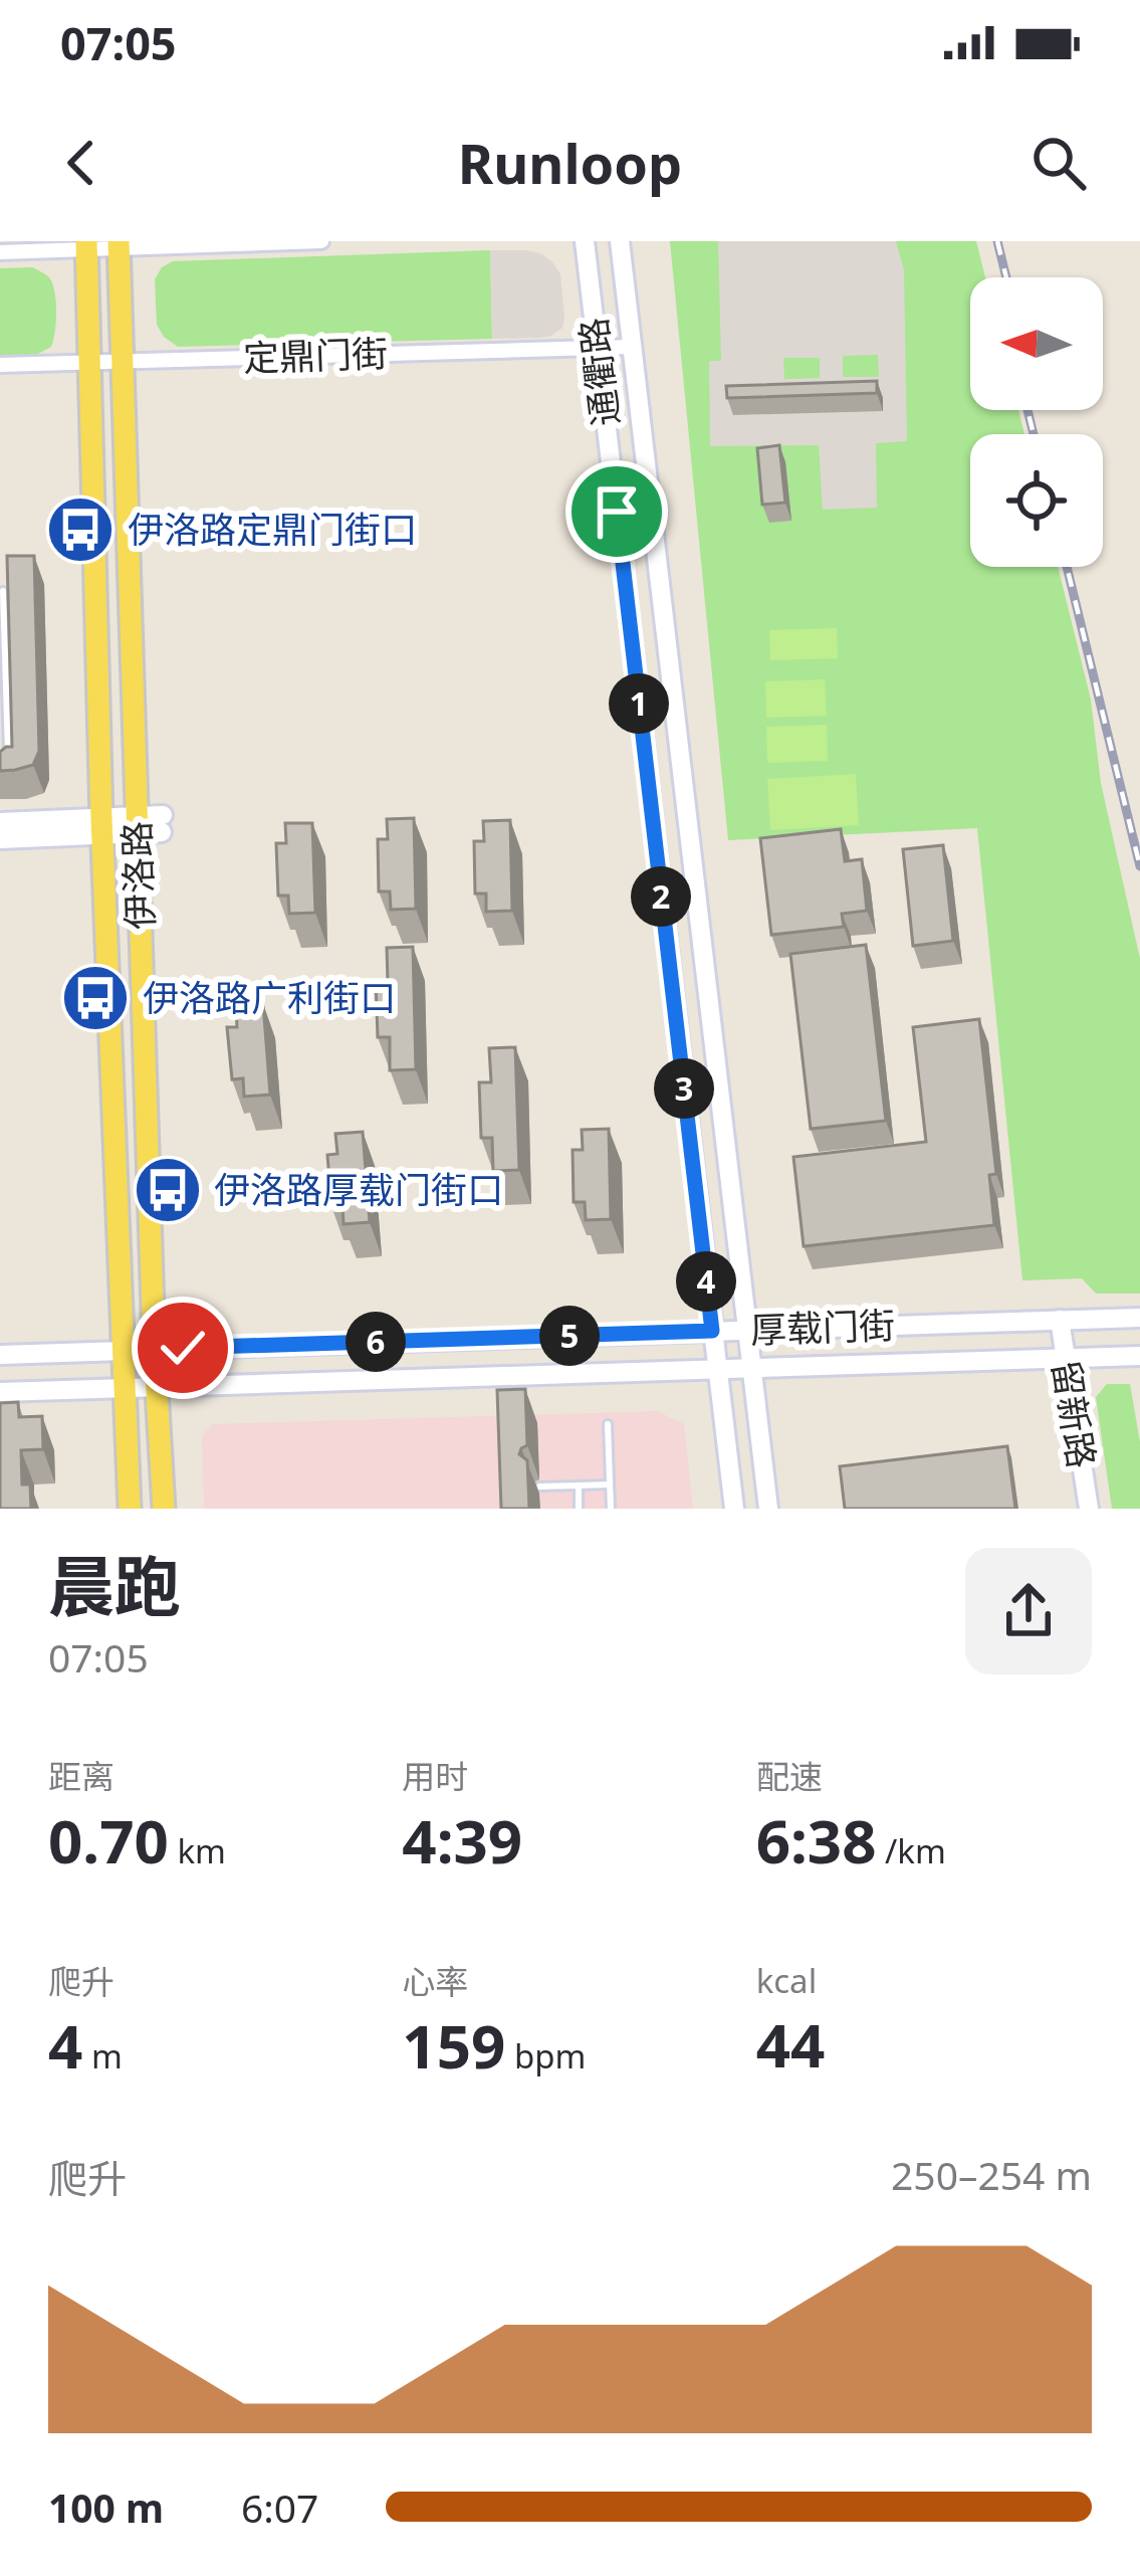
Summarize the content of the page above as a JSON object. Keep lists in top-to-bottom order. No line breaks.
{"streets":{"main road":["伊洛路"],"street":["定鼎门街","通衢路","厚载门街","留新路"]},"crossings":[["定鼎门街","通衢路"],["定鼎门街","伊洛路"],["通衢路","厚载门街"],["伊洛路","厚载门街"],["厚载门街","留新路"]],"places":{"bus stop":["伊洛路定鼎门街口","伊洛路广利街口","伊洛路厚载门街口"]},"north":"left","page":{"status":"07:05","header":"Runloop","pins":["1","2","3","4","5","6"],"heading":["晨跑","07:05"],"stats":[["距离","0.70 km"],["用时","4:39"],["配速","6:38 /km"],["爬升","4 m"],["心率","159 bpm"],["kcal","44"]],"chart":["爬升","250–254 m"],"list":[{"name":"100 m","note":"6:07"}]}}
